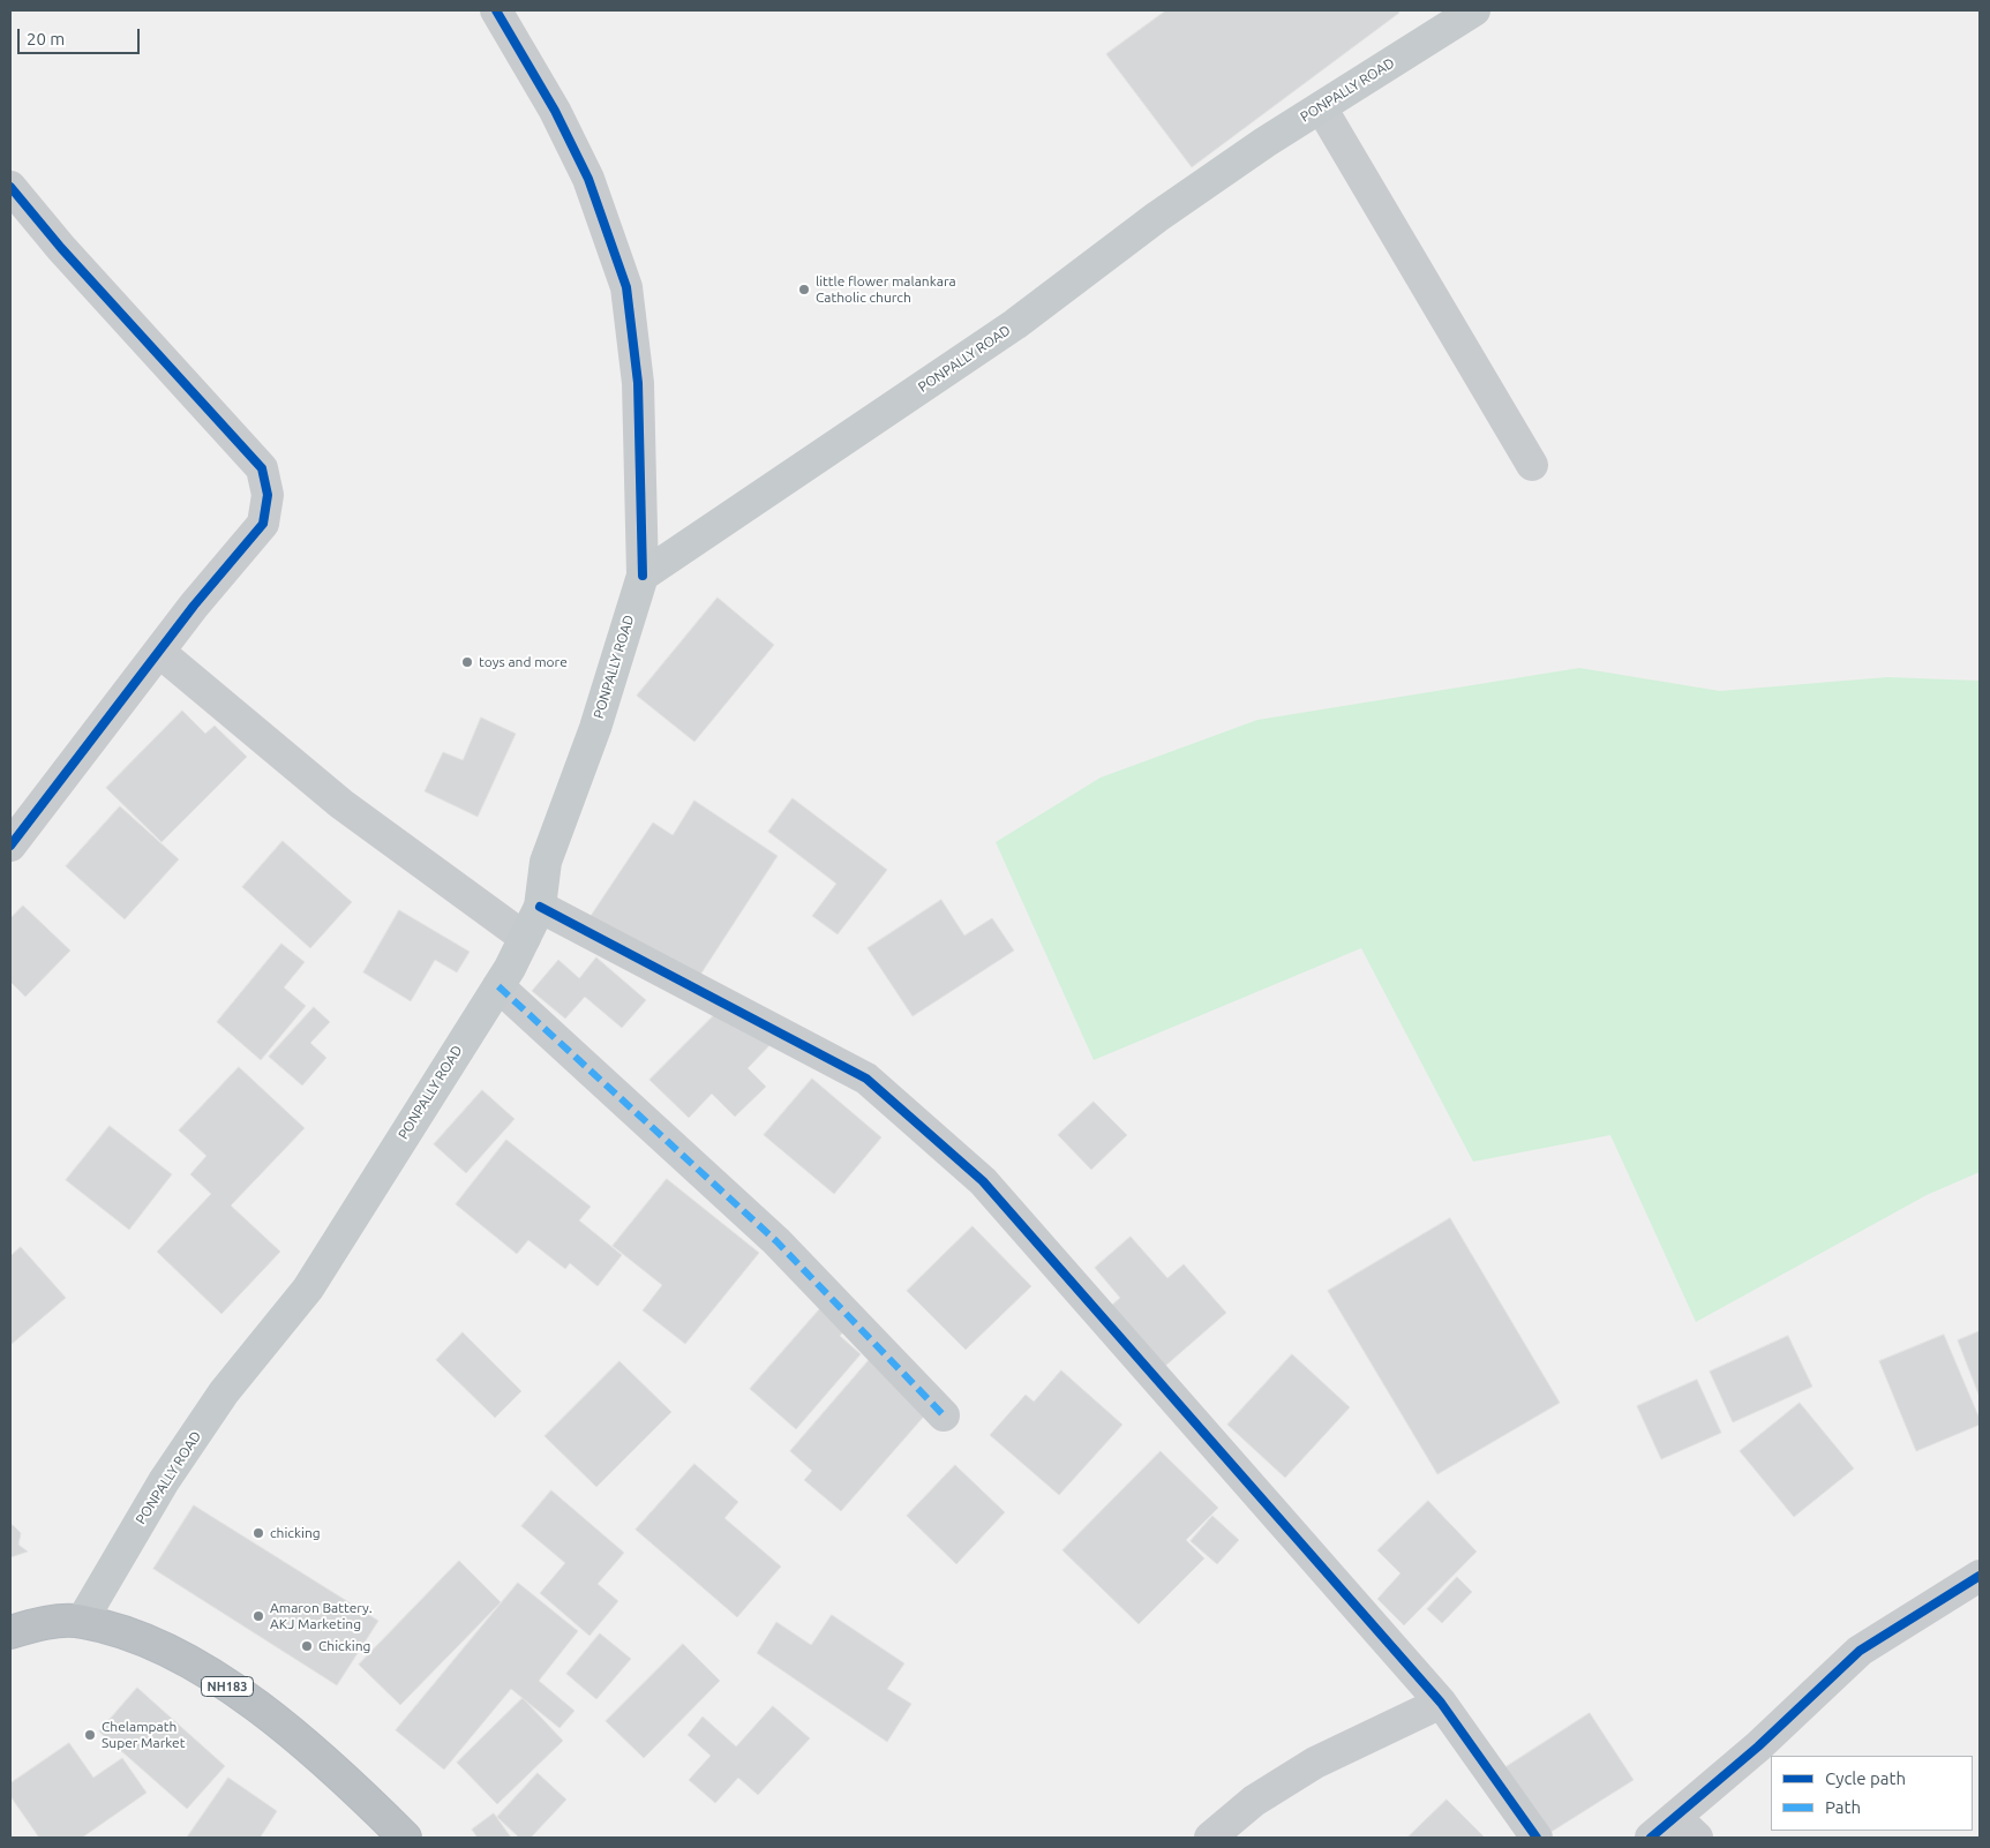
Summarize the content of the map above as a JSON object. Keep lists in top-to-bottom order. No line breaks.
{"streets":{"highway":["NH183"],"main road":["PONPALLY ROAD"]},"crossings":[["PONPALLY ROAD","NH183"]],"places":["little flower malankara Catholic church","toys and more","chicking","Amaron Battery. AKJ Marketing","Chicking","Chelampath Super Market"],"legend":["Cycle path","Path"],"scale_bar":"20 m"}
